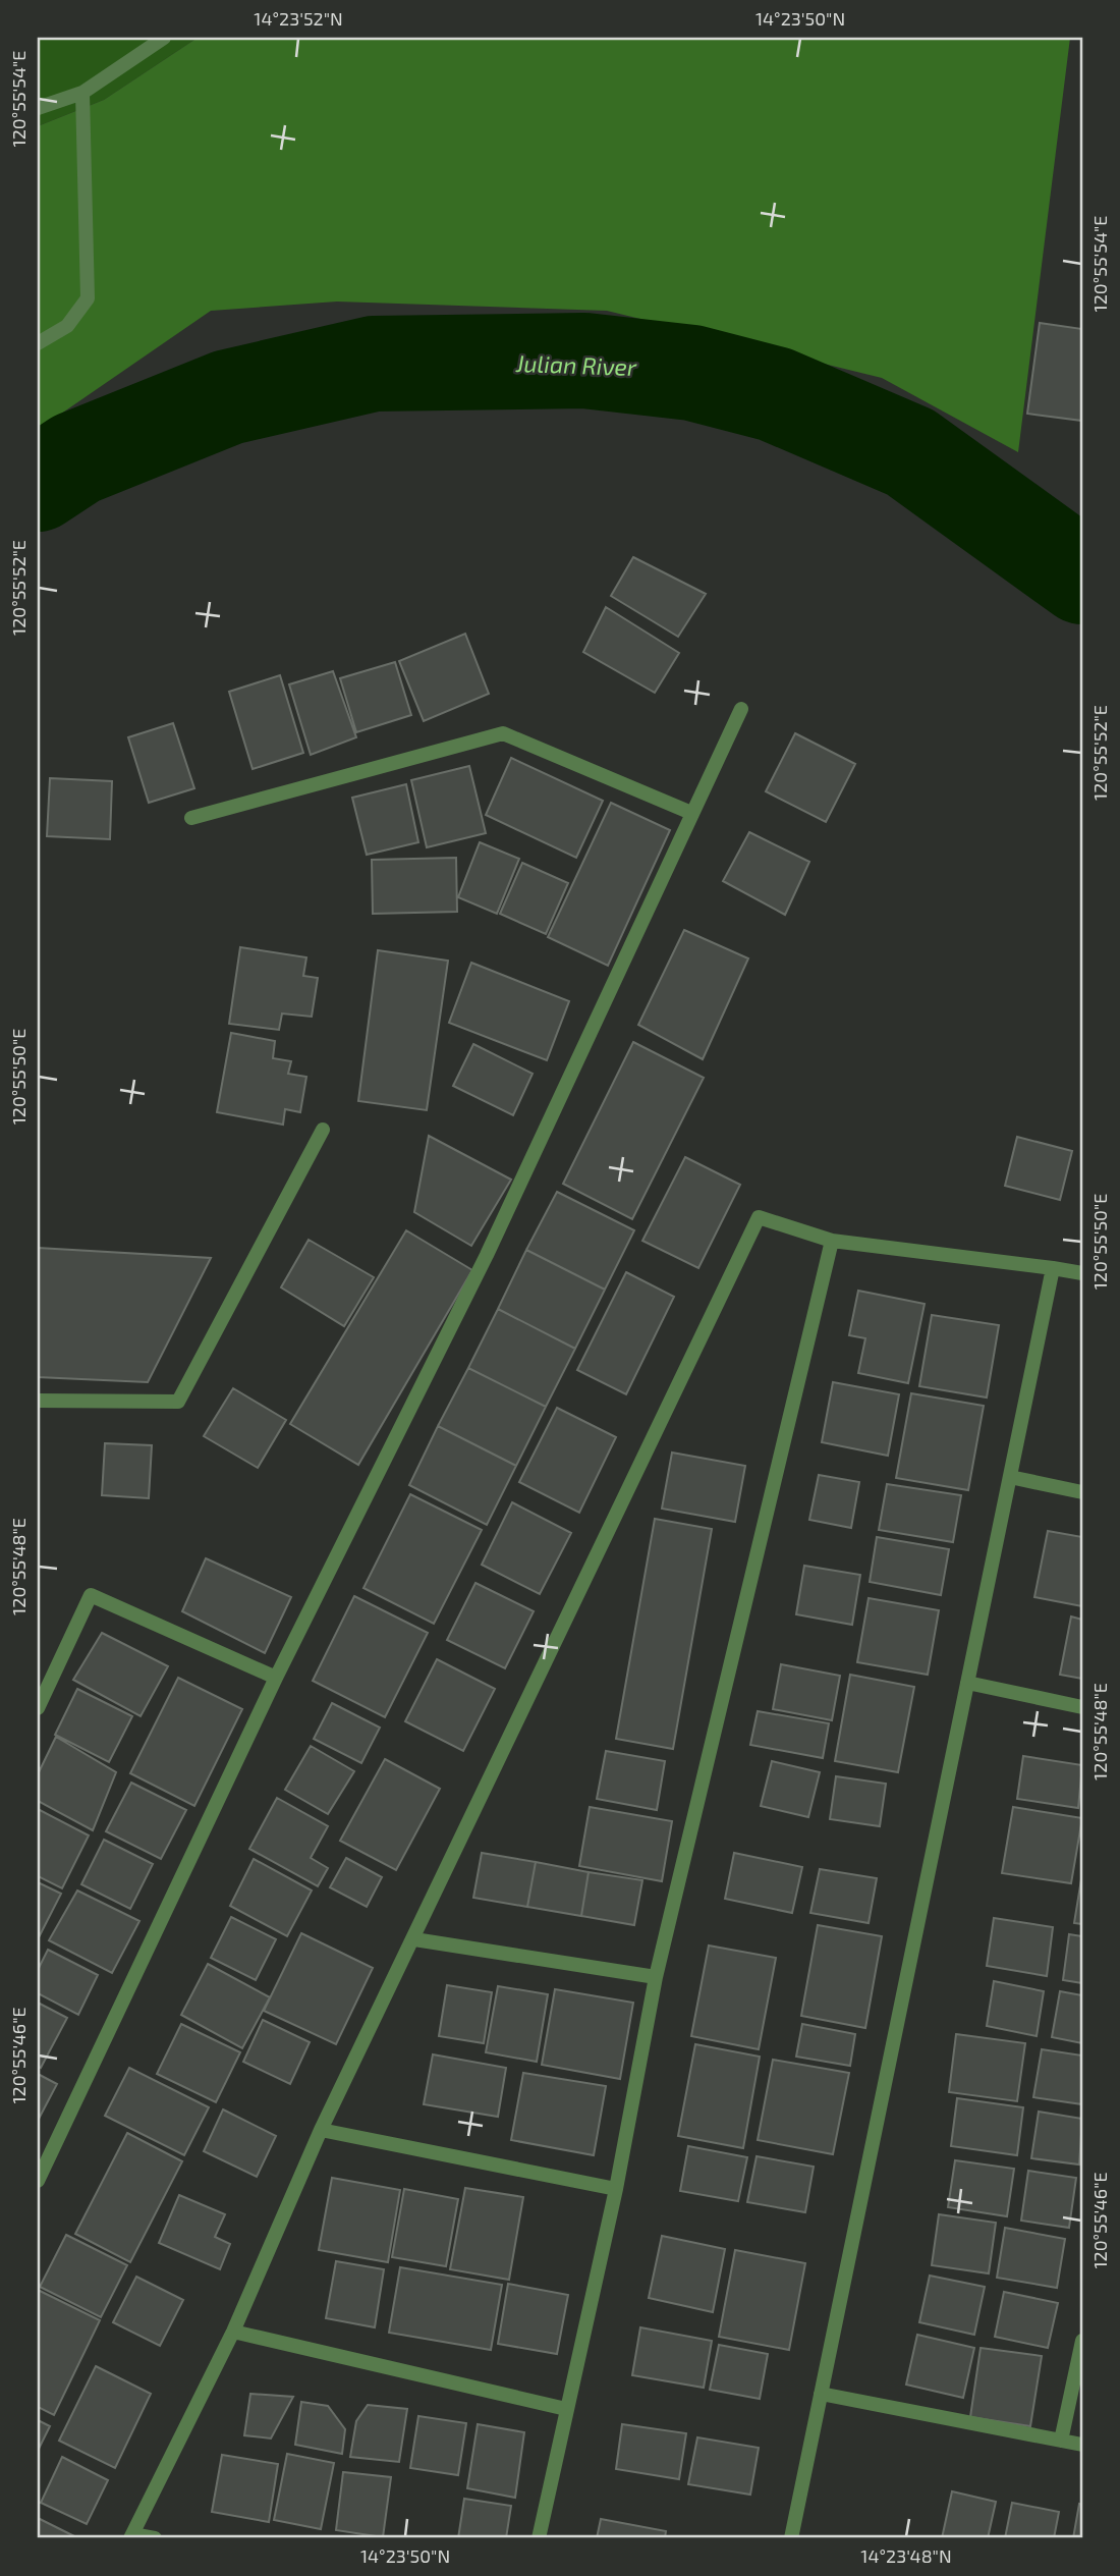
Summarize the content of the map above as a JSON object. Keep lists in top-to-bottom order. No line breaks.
{"water":["Julian River"],"coordinates":["14°23'52\"N","14°23'50\"N","120°55'54\"E","120°55'52\"E","120°55'50\"E","120°55'48\"E","120°55'46\"E","14°23'48\"N"]}
